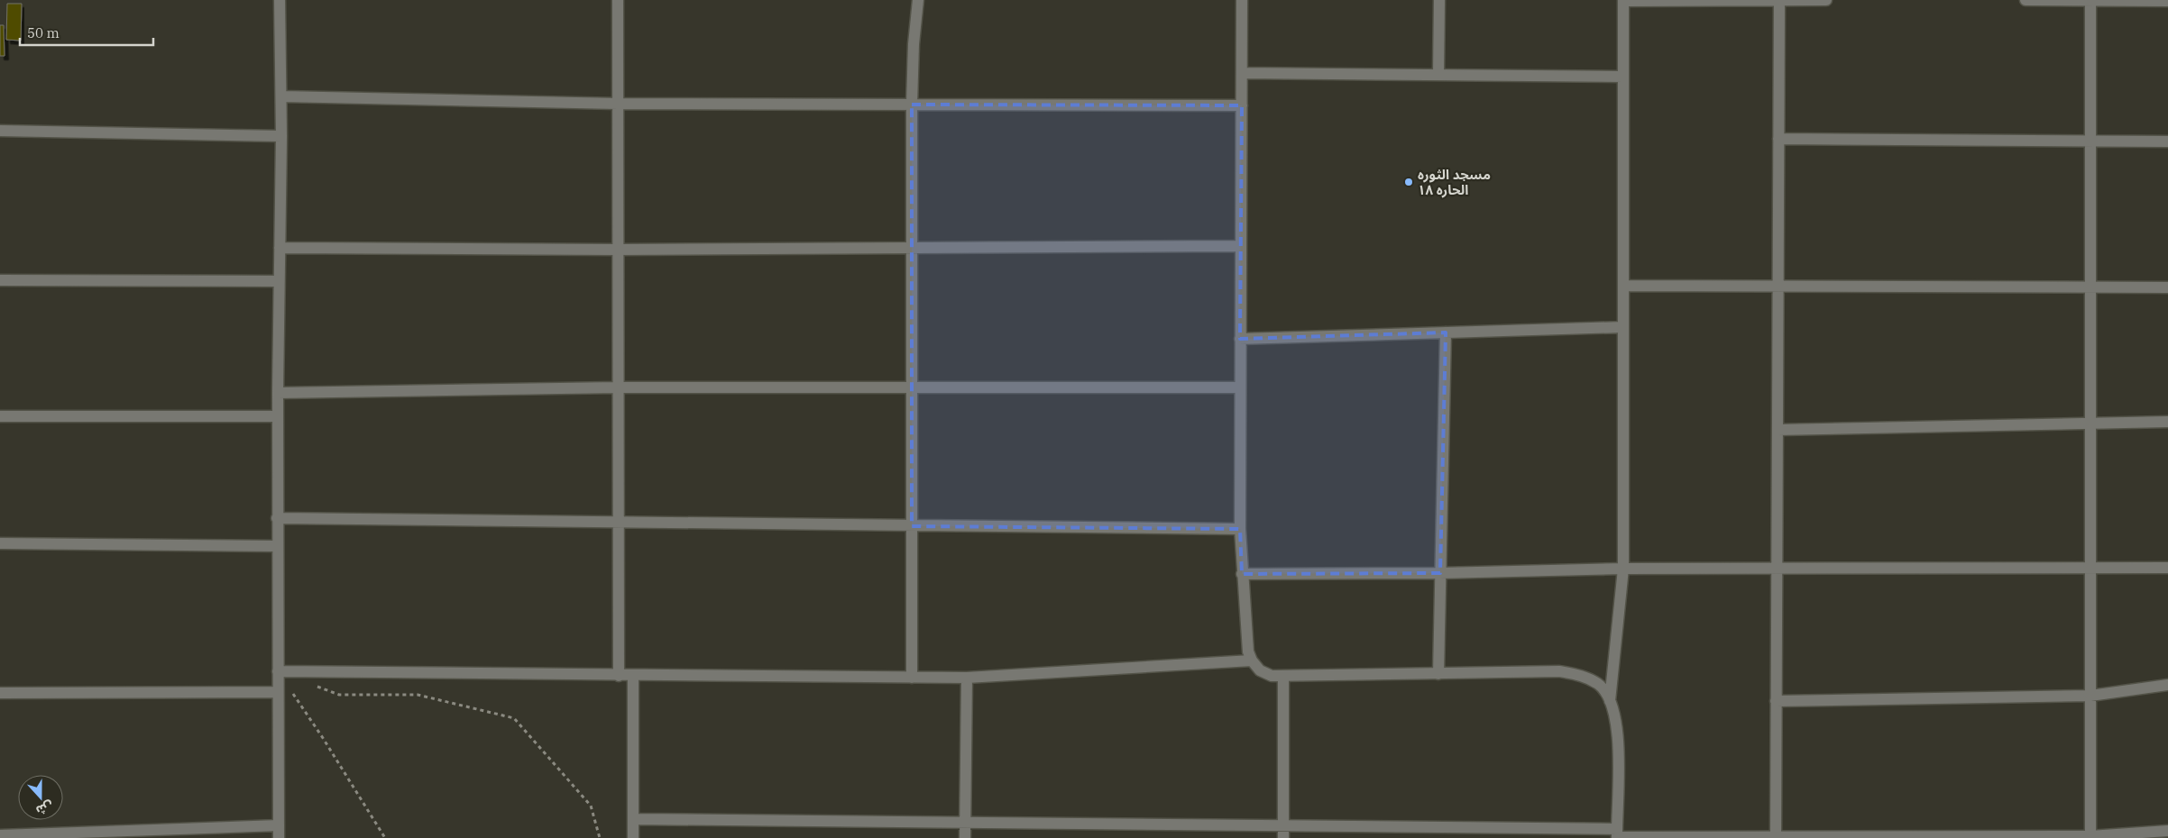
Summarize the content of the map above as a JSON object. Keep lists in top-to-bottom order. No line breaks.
{"places":["مسجد الثوره الحاره ١٨"],"scale_bar":"50 m","north":"bottom"}
